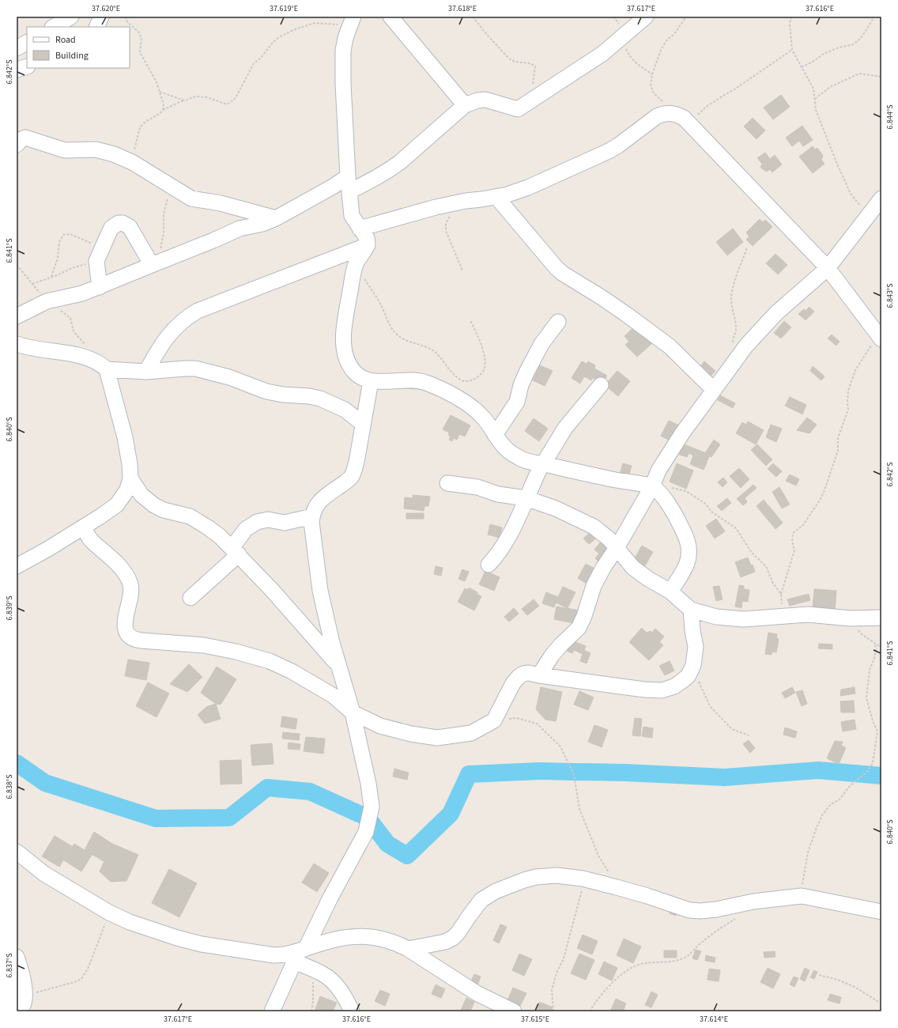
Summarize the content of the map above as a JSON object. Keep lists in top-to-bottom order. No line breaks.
{"legend":["Road","Building"],"coordinates":["37.620°E","37.619°E","37.618°E","37.617°E","37.616°E","6.842°S","6.844°S","6.841°S","6.843°S","6.840°S","6.839°S","6.838°S","6.837°S","37.615°E","37.614°E"]}
